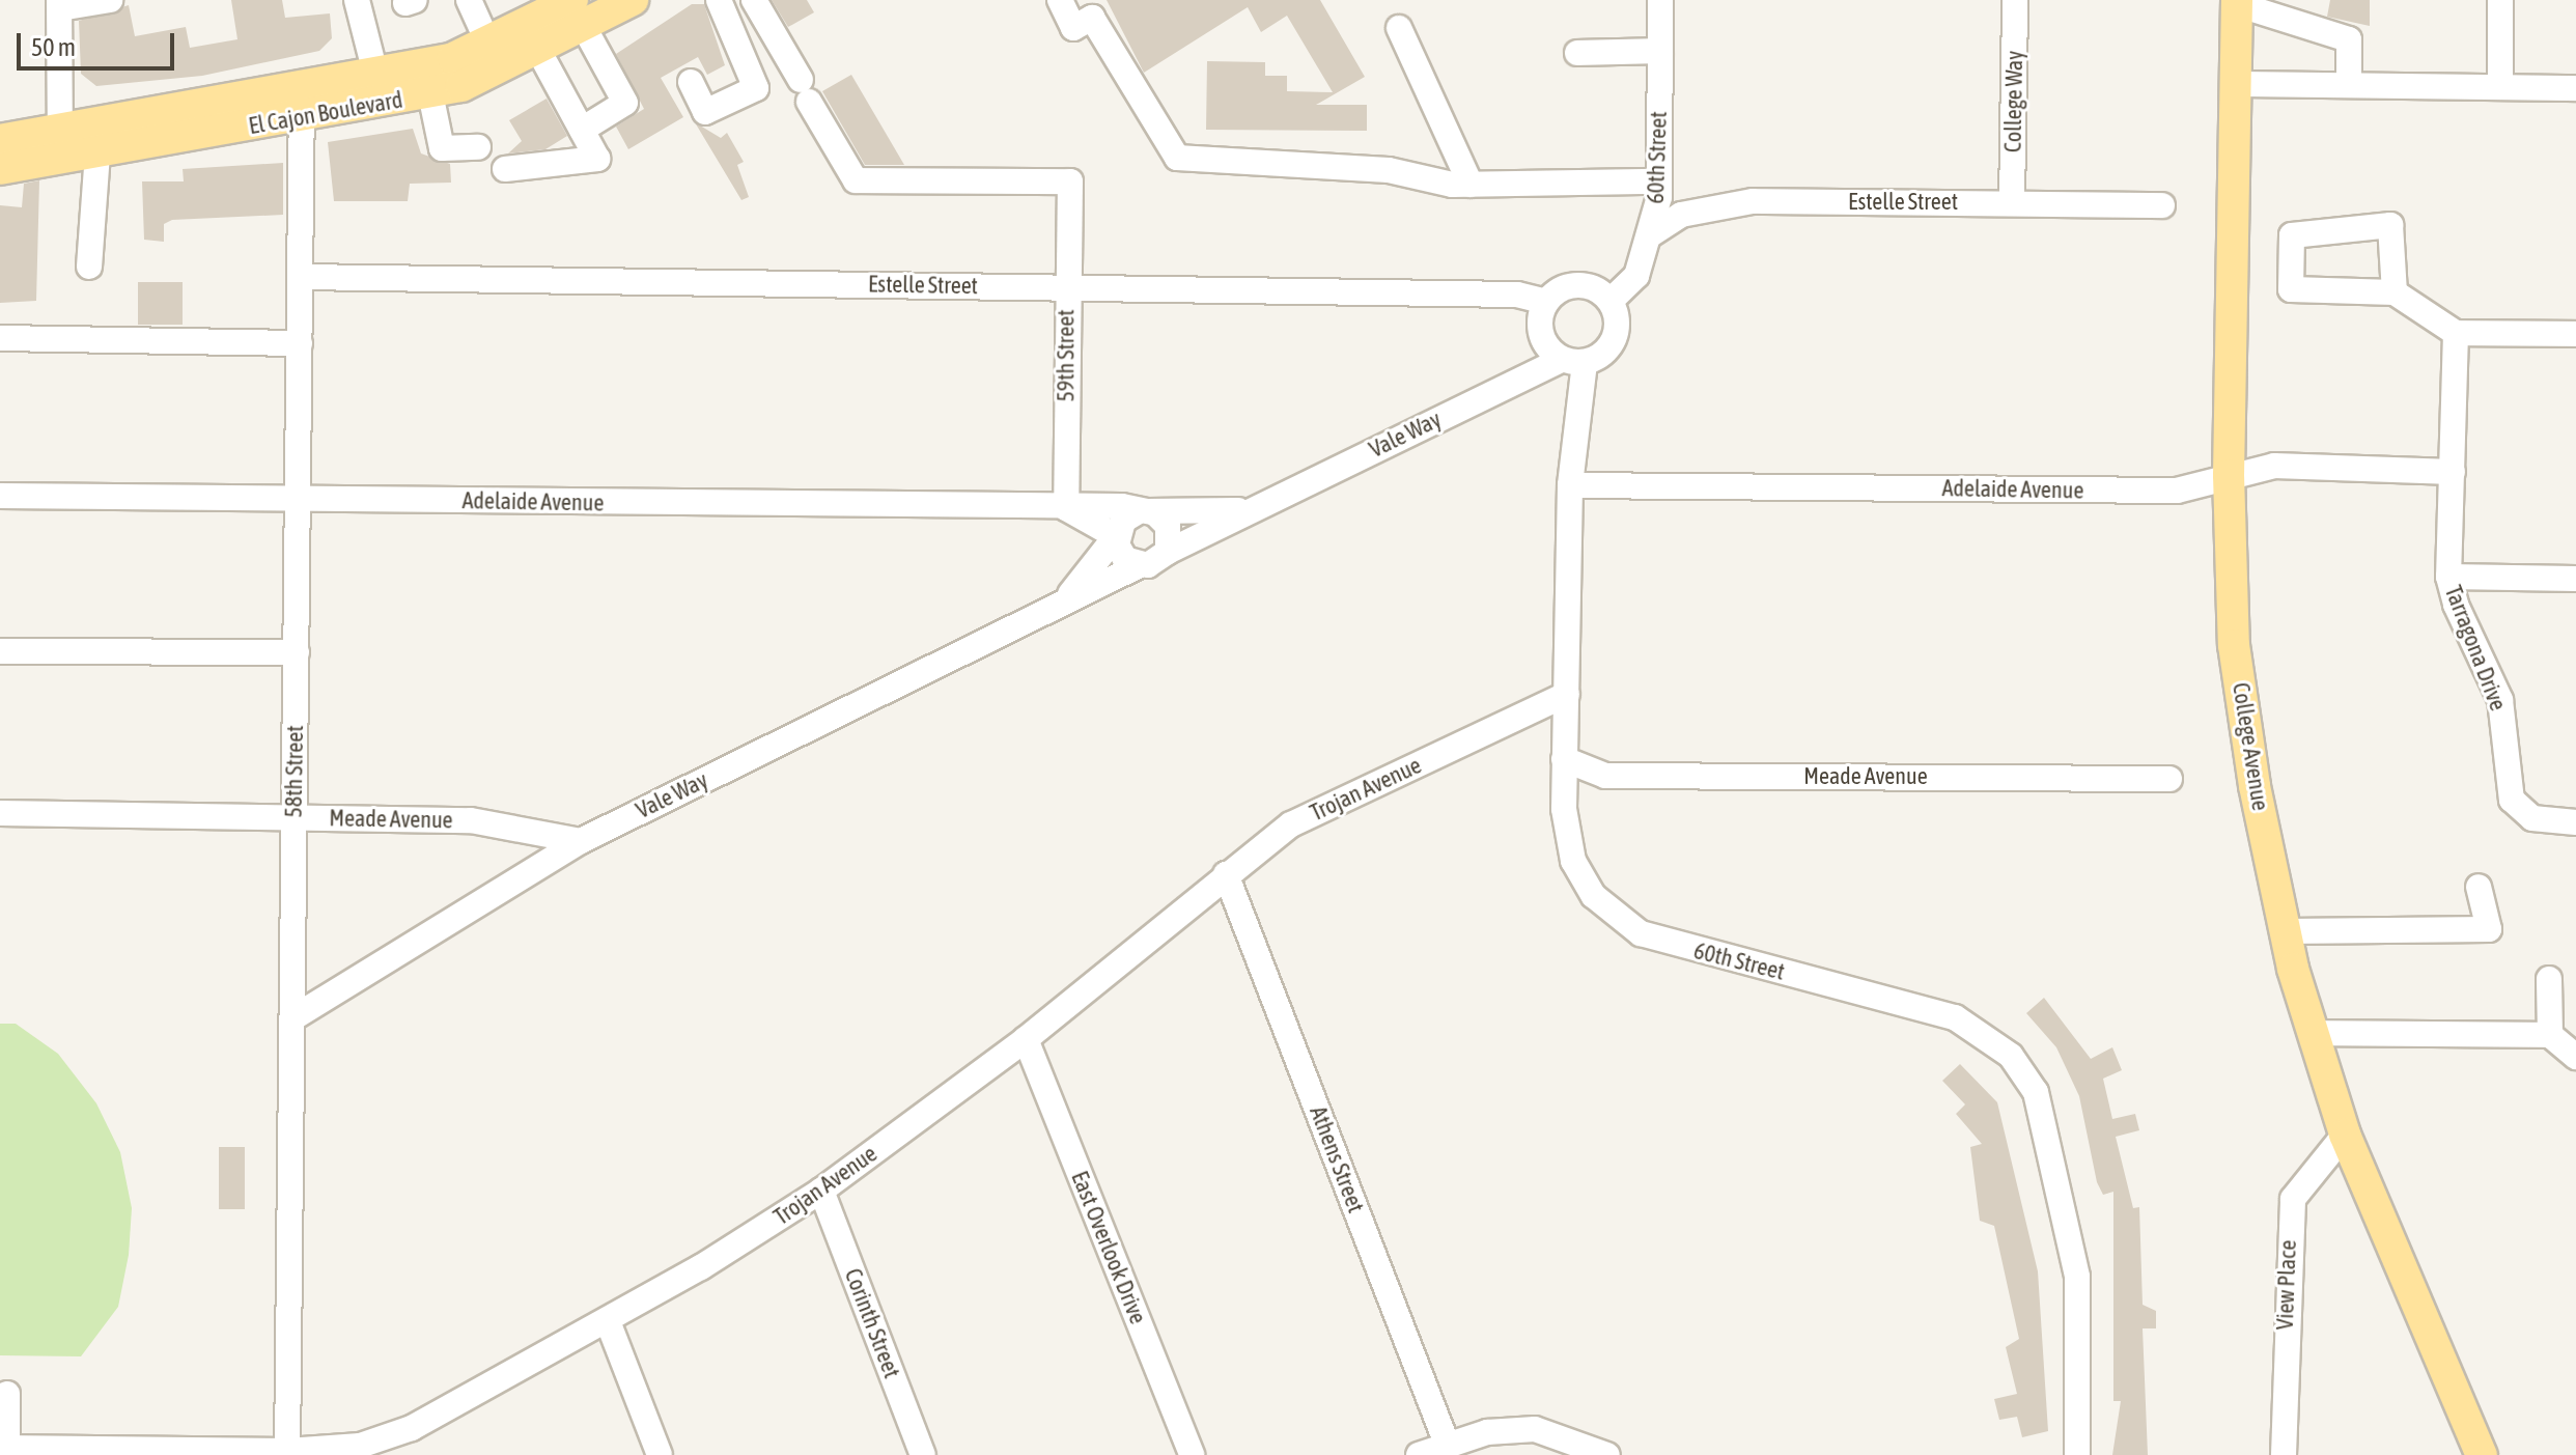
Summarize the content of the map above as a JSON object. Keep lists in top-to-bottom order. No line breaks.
{"streets":{"main road":["El Cajon Boulevard","College Avenue"],"street":["College Way","60th Street","Estelle Street","59th Street","Vale Way","Adelaide Avenue","Tarragona Drive","58th Street","Meade Avenue","Trojan Avenue","Athens Street","East Overlook Drive","View Place","Corinth Street"]},"crossings":[["College Way","Estelle Street"],["El Cajon Boulevard","58th Street"],["60th Street","Estelle Street"],["60th Street","Vale Way"],["60th Street","Adelaide Avenue"],["60th Street","Meade Avenue"],["60th Street","Trojan Avenue"],["Estelle Street","59th Street"],["Estelle Street","Vale Way"],["Estelle Street","58th Street"],["59th Street","Adelaide Avenue"],["Vale Way","Adelaide Avenue"],["Vale Way","58th Street"],["Vale Way","Meade Avenue"],["Adelaide Avenue","Tarragona Drive"],["Adelaide Avenue","College Avenue"],["Adelaide Avenue","58th Street"],["College Avenue","View Place"],["58th Street","Meade Avenue"],["58th Street","Trojan Avenue"],["Trojan Avenue","Athens Street"],["Trojan Avenue","East Overlook Drive"],["Trojan Avenue","Corinth Street"]],"scale_bar":"50 m"}
